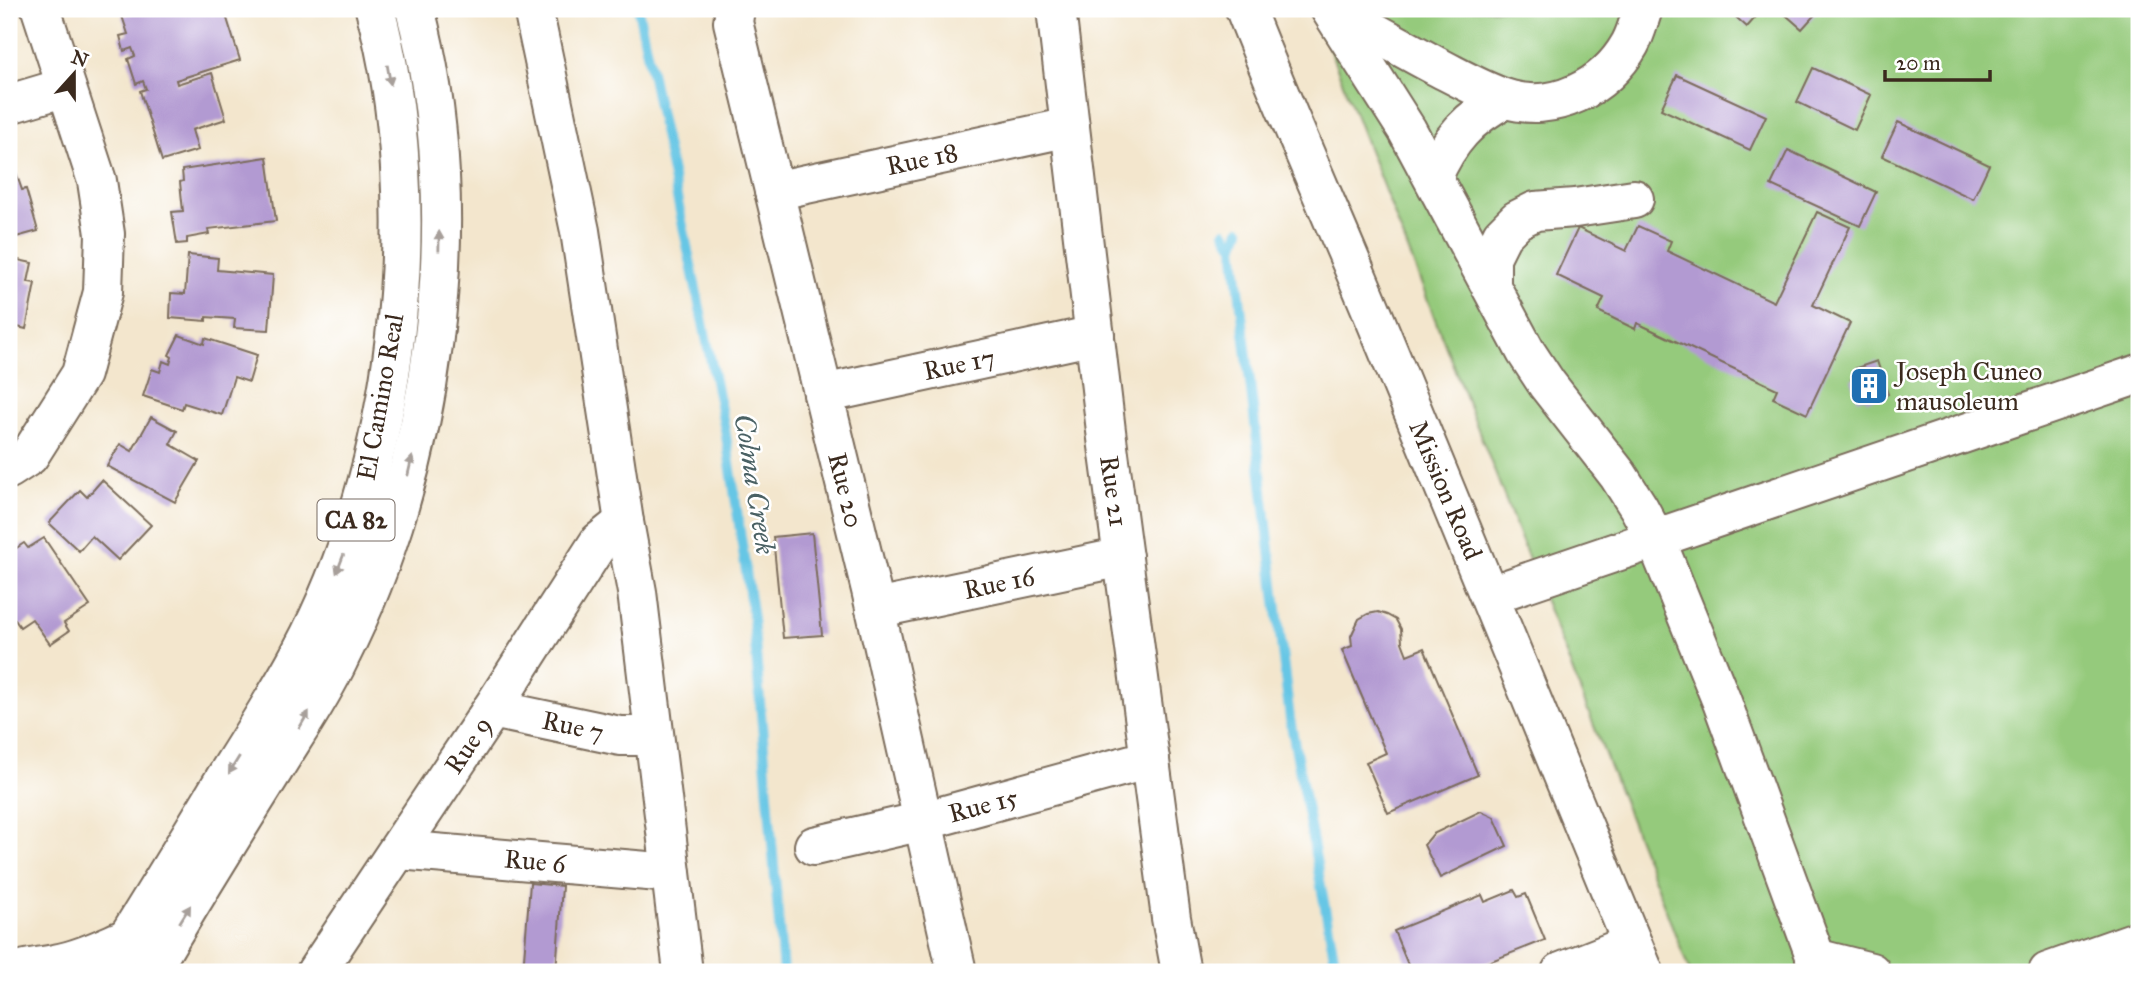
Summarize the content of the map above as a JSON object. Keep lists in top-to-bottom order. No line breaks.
{"streets":{"main road":["Rue 18","Rue 17","El Camino Real","Rue 20","Mission Road","Rue 21","CA 82","Rue 16","Rue 7","Rue 9","Rue 15","Rue 6"]},"crossings":[["Rue 18","Rue 20"],["Rue 18","Rue 21"],["Rue 17","Rue 20"],["Rue 17","Rue 21"],["Rue 20","Rue 16"],["Rue 20","Rue 15"],["Rue 21","Rue 16"],["Rue 21","Rue 15"],["Rue 7","Rue 9"],["Rue 9","Rue 6"]],"water":["Colma Creek"],"places":{"building":["Joseph Cuneo mausoleum"]},"scale_bar":"20 m","north":"top"}
